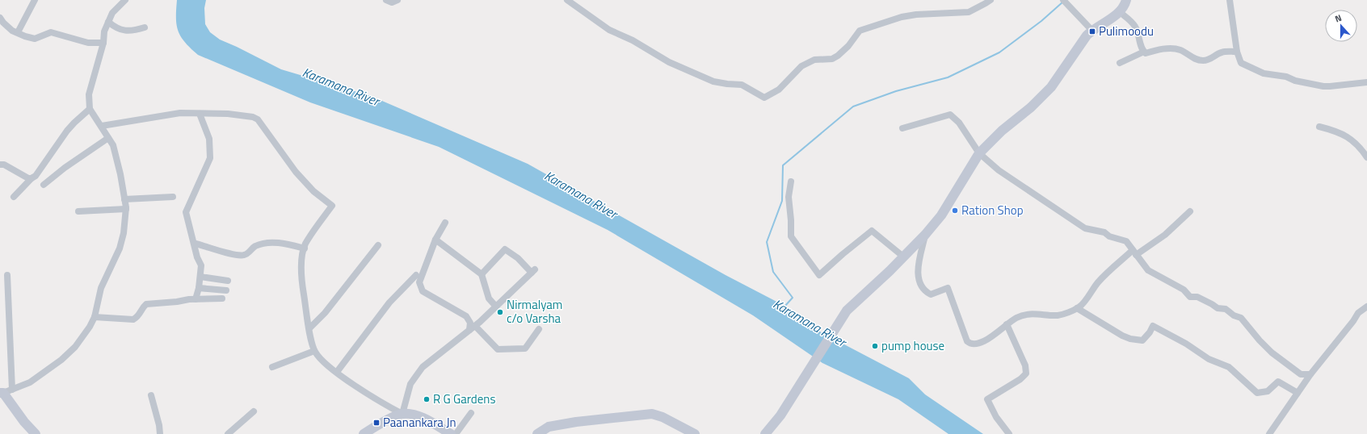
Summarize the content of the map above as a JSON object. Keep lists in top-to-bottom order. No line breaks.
{"water":["Karamana River"],"places":{"transit":["Pulimoodu","Paanankara Jn"],"other":["Ration Shop","Nirmalyam c/o Varsha","pump house","R G Gardens"]},"north":"top"}
